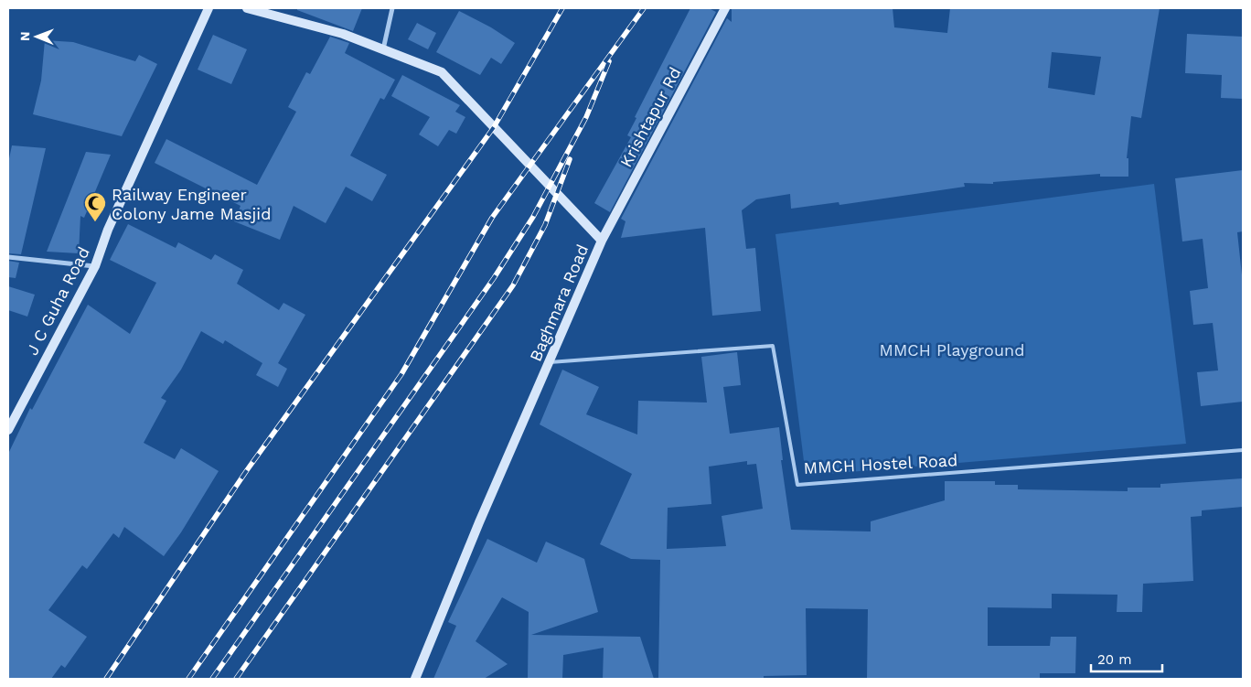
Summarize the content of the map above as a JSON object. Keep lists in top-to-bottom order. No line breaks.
{"streets":{"street":["Krishtapur Rd","J C Guha Road","Baghmara Road"],"lane":["MMCH Hostel Road"]},"crossings":[["Krishtapur Rd","Baghmara Road"],["Baghmara Road","MMCH Hostel Road"]],"parks":["MMCH Playground"],"places":{"mosque":["Railway Engineer Colony Jame Masjid"]},"scale_bar":"20 m","north":"left"}
